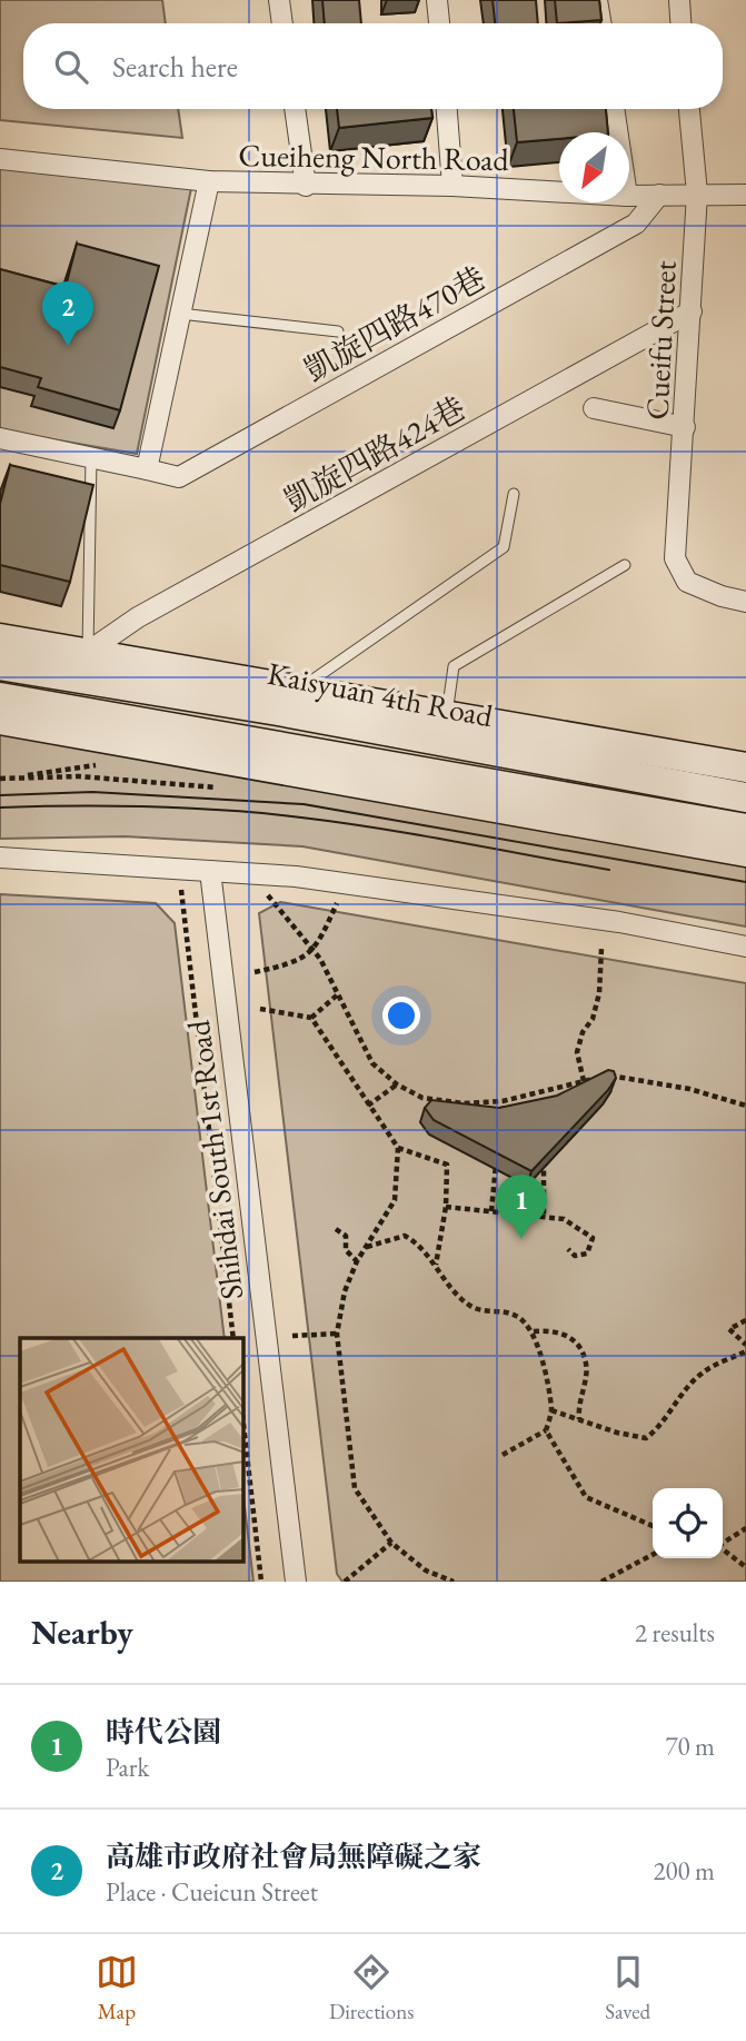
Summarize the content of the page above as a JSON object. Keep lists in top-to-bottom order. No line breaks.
{"streets":{"street":["Cueiheng North Road","凱旋四路470巷","Cueifu Street","凱旋四路424巷","Kaisyuan 4th Road","Shihdai South 1st Road"]},"crossings":[["Cueiheng North Road","凱旋四路470巷"],["Cueiheng North Road","Cueifu Street"],["Cueifu Street","凱旋四路424巷"],["凱旋四路424巷","Kaisyuan 4th Road"]],"north":"bottom left","page":{"search":"Search here","pins":["2","1"],"heading":["Nearby","2 results"],"list":[{"mark":"1","name":"時代公園","note":"Park","value":"70 m"},{"mark":"2","name":"高雄市政府社會局無障礙之家","note":"Place · Cueicun Street","value":"200 m"}],"nav":["Map","Directions","Saved"]}}
